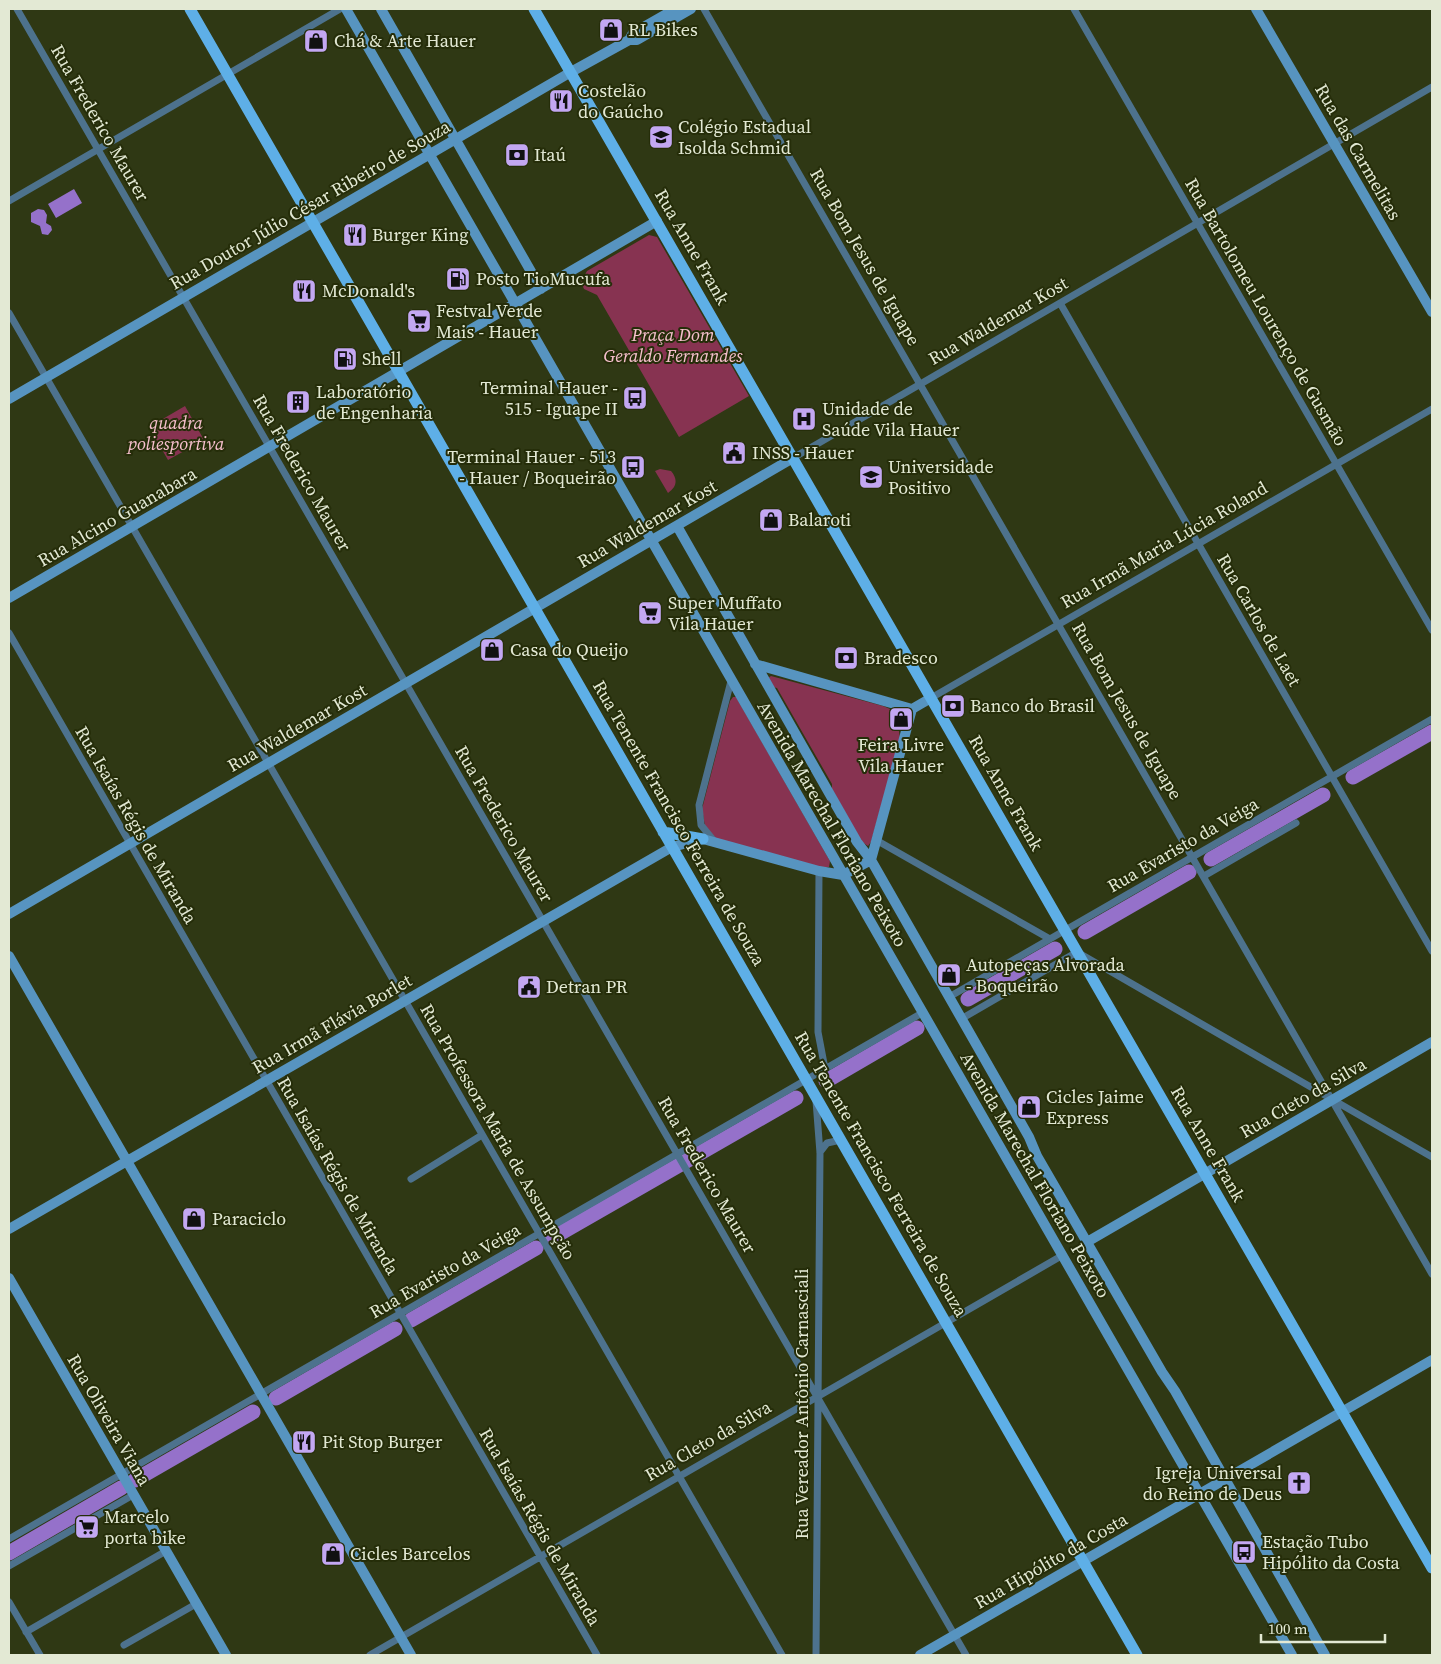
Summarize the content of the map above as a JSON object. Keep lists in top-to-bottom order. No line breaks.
{"streets":{"main road":["Rua Anne Frank","Rua Tenente Francisco Ferreira de Souza"],"street":["Rua Frederico Maurer","Rua das Carmelitas","Rua Doutor Júlio César Ribeiro de Souza","Rua Bom Jesus de Iguape","Rua Bartolomeu Lourenço de Gusmão","Rua Waldemar Kost","Rua Alcino Guanabara","Rua Irmã Maria Lúcia Roland","Rua Carlos de Laet","Avenida Marechal Floriano Peixoto","Rua Isaías Régis de Miranda","Rua Evaristo da Veiga","Rua Irmã Flávia Borlet","Rua Cleto da Silva","Rua Professora Maria de Assumpção","Rua Vereador Antônio Carnasciali","Rua Oliveira Viana","Rua Hipólito da Costa"]},"crossings":[["Rua Frederico Maurer","Rua Doutor Júlio César Ribeiro de Souza"],["Rua Frederico Maurer","Rua Waldemar Kost"],["Rua Frederico Maurer","Rua Alcino Guanabara"],["Rua Frederico Maurer","Rua Evaristo da Veiga"],["Rua Frederico Maurer","Rua Irmã Flávia Borlet"],["Rua Frederico Maurer","Rua Cleto da Silva"],["Rua Frederico Maurer","Rua Vereador Antônio Carnasciali"],["Rua Frederico Maurer","Rua Hipólito da Costa"],["Rua das Carmelitas","Rua Waldemar Kost"],["Rua Doutor Júlio César Ribeiro de Souza","Rua Anne Frank"],["Rua Doutor Júlio César Ribeiro de Souza","Rua Tenente Francisco Ferreira de Souza"],["Rua Doutor Júlio César Ribeiro de Souza","Avenida Marechal Floriano Peixoto"],["Rua Doutor Júlio César Ribeiro de Souza","Rua Professora Maria de Assumpção"],["Rua Anne Frank","Rua Waldemar Kost"],["Rua Anne Frank","Rua Alcino Guanabara"],["Rua Anne Frank","Rua Irmã Maria Lúcia Roland"],["Rua Anne Frank","Rua Evaristo da Veiga"],["Rua Anne Frank","Rua Cleto da Silva"],["Rua Anne Frank","Rua Hipólito da Costa"],["Rua Bom Jesus de Iguape","Rua Waldemar Kost"],["Rua Bom Jesus de Iguape","Rua Irmã Maria Lúcia Roland"],["Rua Bom Jesus de Iguape","Rua Evaristo da Veiga"],["Rua Bom Jesus de Iguape","Rua Cleto da Silva"],["Rua Bartolomeu Lourenço de Gusmão","Rua Waldemar Kost"],["Rua Bartolomeu Lourenço de Gusmão","Rua Irmã Maria Lúcia Roland"],["Rua Waldemar Kost","Rua Carlos de Laet"],["Rua Waldemar Kost","Rua Tenente Francisco Ferreira de Souza"],["Rua Waldemar Kost","Avenida Marechal Floriano Peixoto"],["Rua Waldemar Kost","Rua Isaías Régis de Miranda"],["Rua Waldemar Kost","Rua Professora Maria de Assumpção"],["Rua Alcino Guanabara","Rua Tenente Francisco Ferreira de Souza"],["Rua Alcino Guanabara","Avenida Marechal Floriano Peixoto"],["Rua Alcino Guanabara","Rua Professora Maria de Assumpção"],["Rua Irmã Maria Lúcia Roland","Rua Carlos de Laet"],["Rua Carlos de Laet","Rua Evaristo da Veiga"],["Rua Tenente Francisco Ferreira de Souza","Rua Evaristo da Veiga"],["Rua Tenente Francisco Ferreira de Souza","Rua Irmã Flávia Borlet"],["Rua Tenente Francisco Ferreira de Souza","Rua Cleto da Silva"],["Rua Tenente Francisco Ferreira de Souza","Rua Vereador Antônio Carnasciali"],["Rua Tenente Francisco Ferreira de Souza","Rua Hipólito da Costa"],["Avenida Marechal Floriano Peixoto","Rua Evaristo da Veiga"],["Avenida Marechal Floriano Peixoto","Rua Cleto da Silva"],["Avenida Marechal Floriano Peixoto","Rua Hipólito da Costa"],["Rua Isaías Régis de Miranda","Rua Evaristo da Veiga"],["Rua Isaías Régis de Miranda","Rua Irmã Flávia Borlet"],["Rua Isaías Régis de Miranda","Rua Cleto da Silva"],["Rua Evaristo da Veiga","Rua Professora Maria de Assumpção"],["Rua Evaristo da Veiga","Rua Oliveira Viana"],["Rua Irmã Flávia Borlet","Rua Professora Maria de Assumpção"],["Rua Cleto da Silva","Rua Professora Maria de Assumpção"],["Rua Cleto da Silva","Rua Vereador Antônio Carnasciali"]],"parks":["Praça Dom Geraldo Fernandes","quadra poliesportiva"],"places":{"shop":["RL Bikes","Chá & Arte Hauer","Balaroti","Casa do Queijo","Feira Livre Vila Hauer","Autopeças Alvorada - Boqueirão","Cicles Jaime Express","Paraciclo","Cicles Barcelos"],"restaurant":["Costelão do Gaúcho","Burger King","McDonald's","Pit Stop Burger"],"school or university":["Colégio Estadual Isolda Schmid","Universidade Positivo"],"bank":["Itaú","Bradesco","Banco do Brasil"],"fuel station":["Posto TioMucufa","Shell"],"supermarket":["Festval Verde Mais - Hauer","Super Muffato Vila Hauer","Marcelo porta bike"],"bus stop":["Terminal Hauer - 515 - Iguape II","Terminal Hauer - 513 - Hauer / Boqueirão","Estação Tubo Hipólito da Costa"],"building":["Laboratório de Engenharia"],"hospital":["Unidade de Saúde Vila Hauer"],"public building":["INSS - Hauer","Detran PR"],"church":["Igreja Universal do Reino de Deus"]},"scale_bar":"100 m"}
